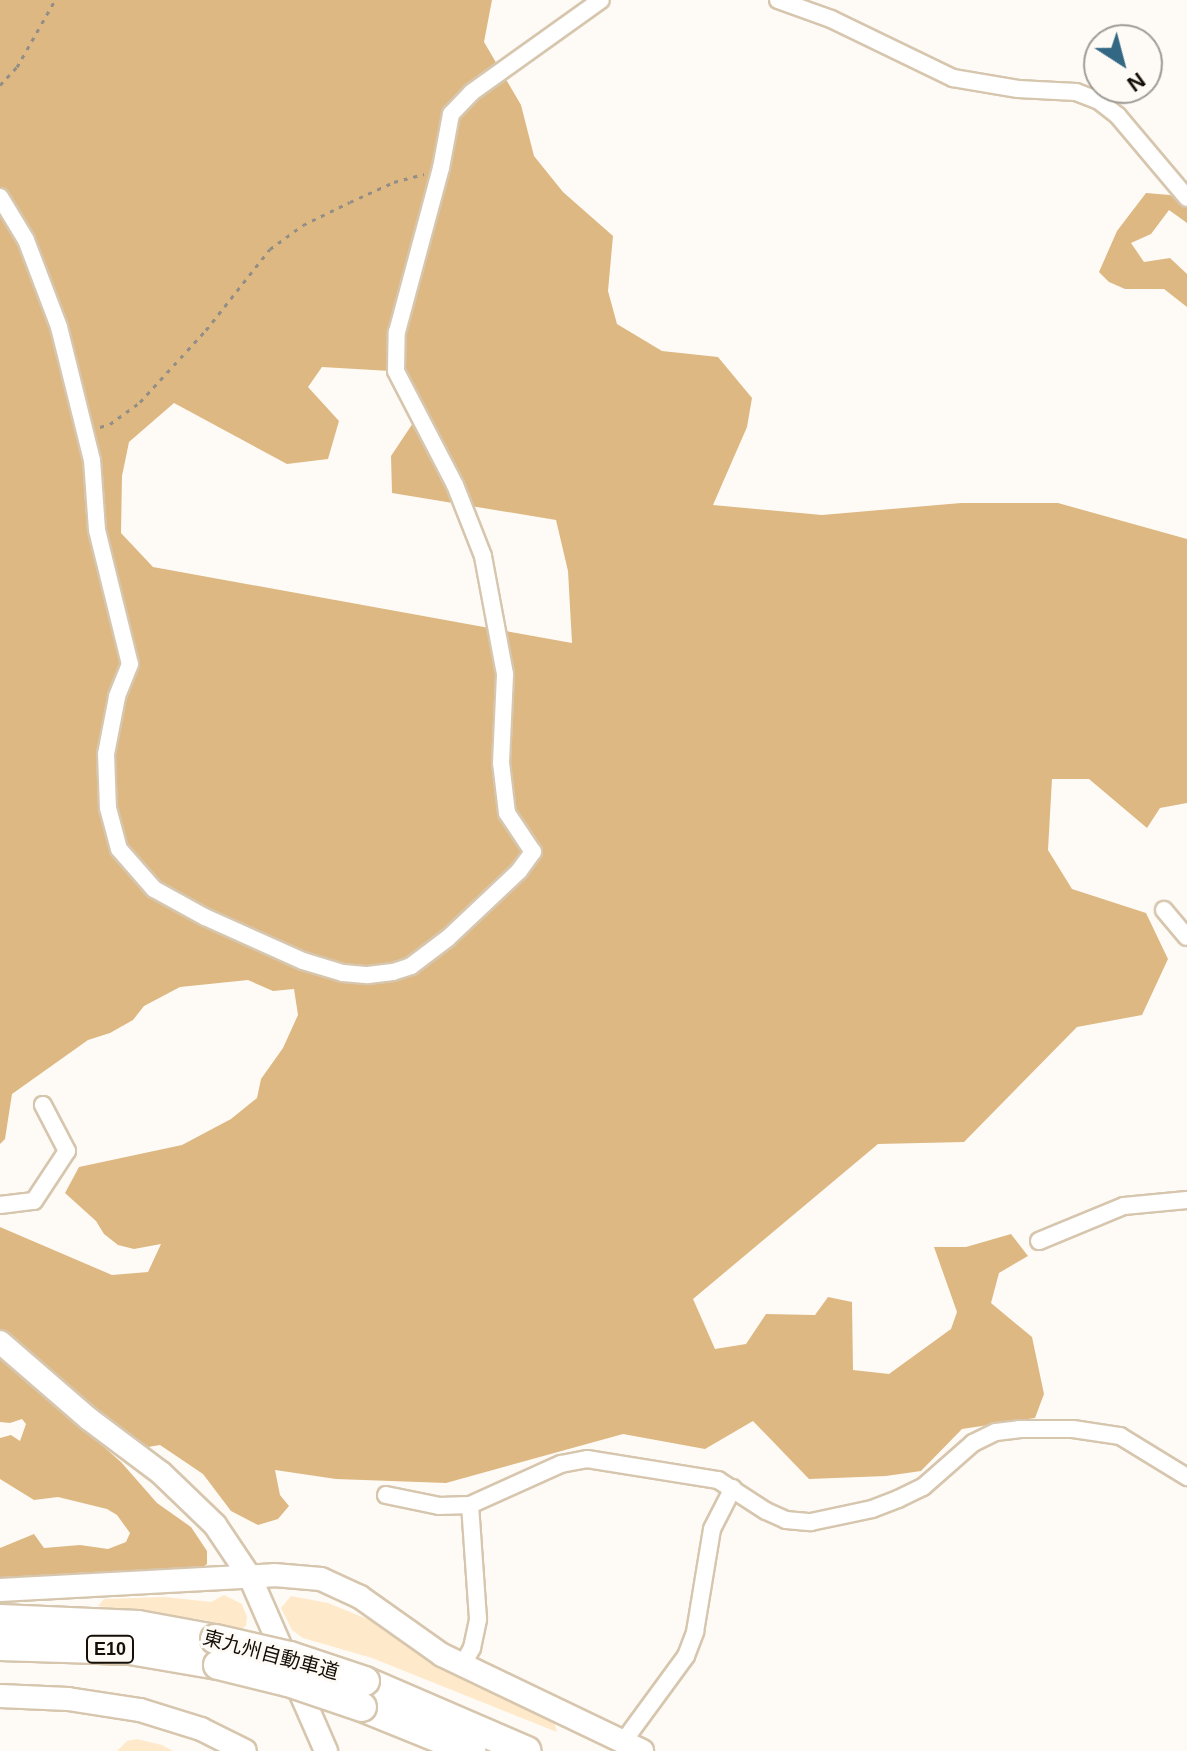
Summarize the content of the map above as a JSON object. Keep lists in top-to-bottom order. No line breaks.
{"streets":{"highway":["E10","東九州自動車道"]},"north":"bottom right"}
